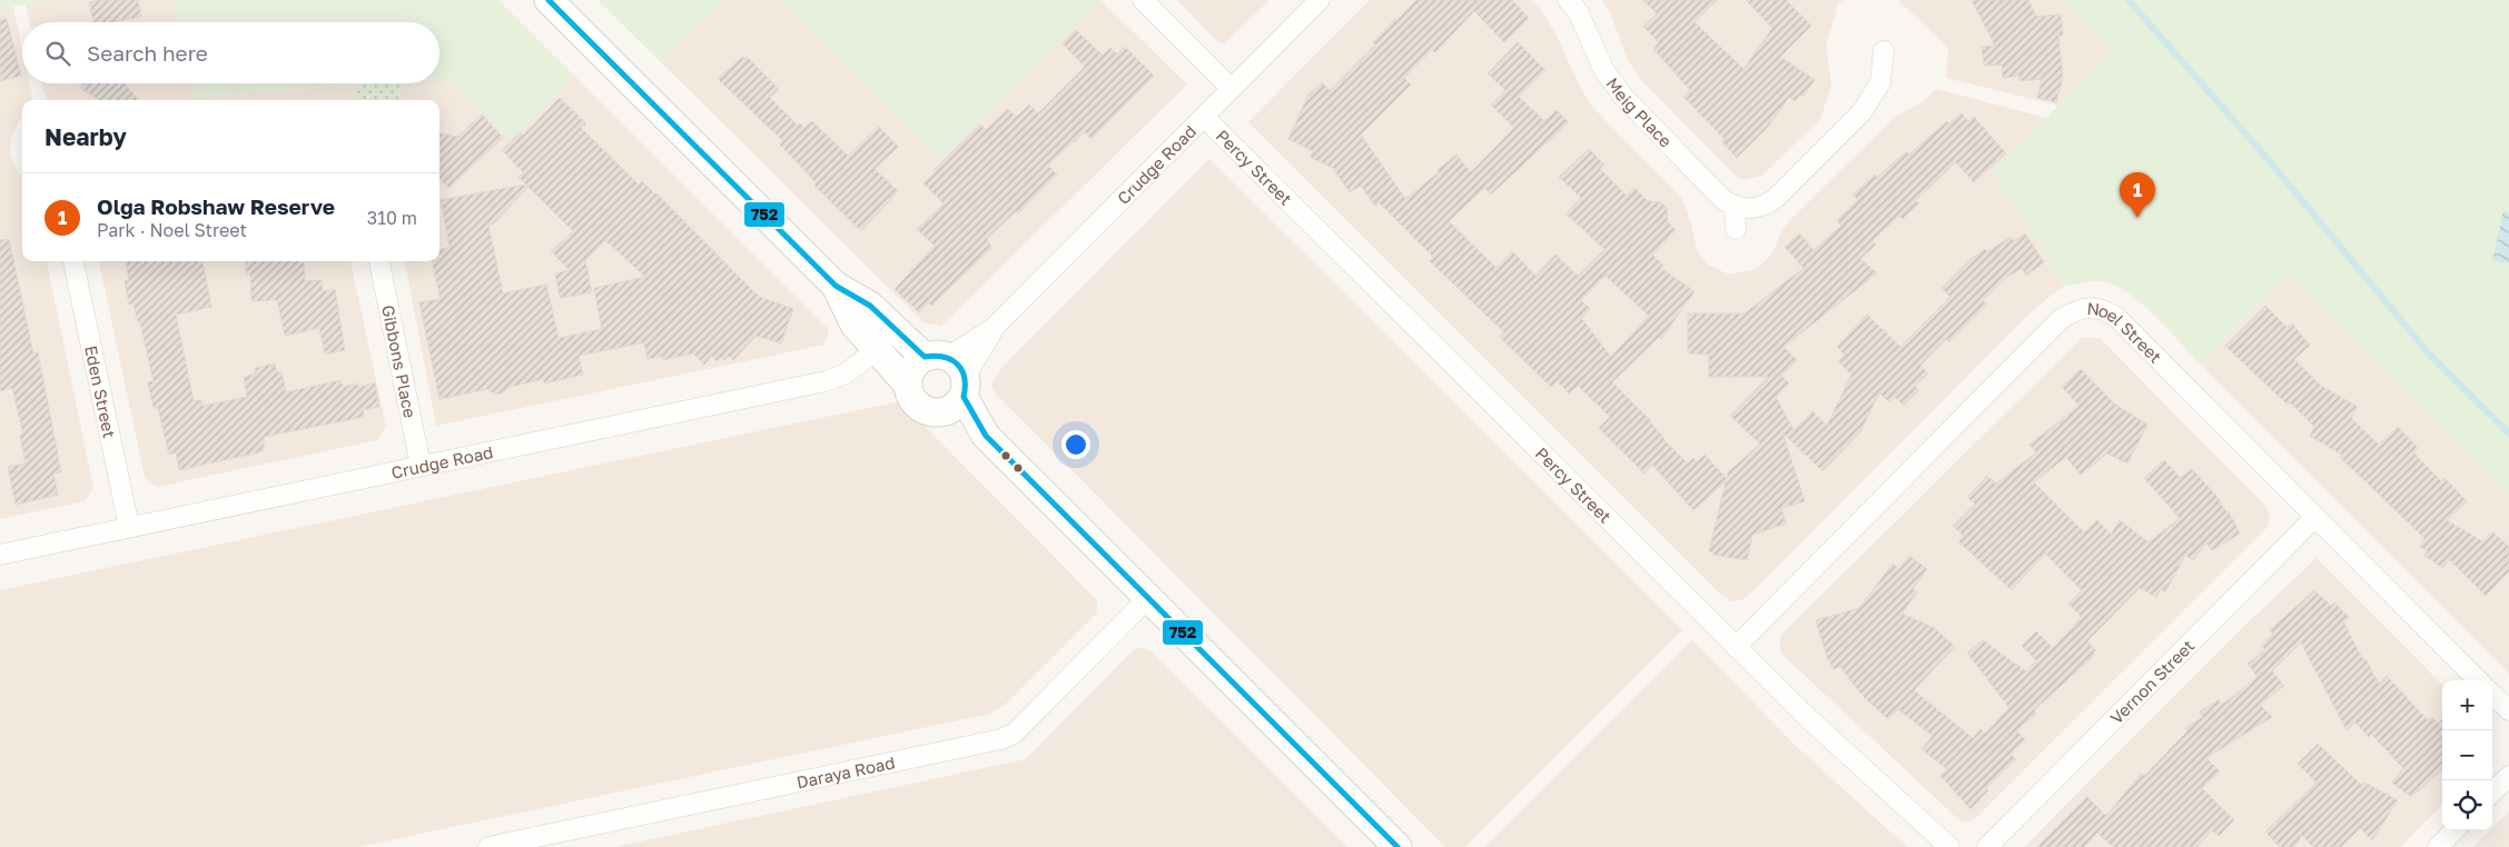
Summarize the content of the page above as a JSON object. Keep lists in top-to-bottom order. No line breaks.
{"streets":{"street":["Meig Place","Crudge Road","Percy Street","Noel Street","Gibbons Place","Eden Street","Vernon Street","Daraya Road"]},"crossings":[["Crudge Road","Percy Street"],["Crudge Road","Gibbons Place"],["Crudge Road","Eden Street"],["Percy Street","Noel Street"],["Noel Street","Vernon Street"]],"lines":["transit line 752"],"page":{"search":"Search here","heading":"Nearby","pins":"1","list":[{"mark":"1","name":"Olga Robshaw Reserve","note":"Park · Noel Street","value":"310 m"}],"map_buttons":["+","−"]}}
